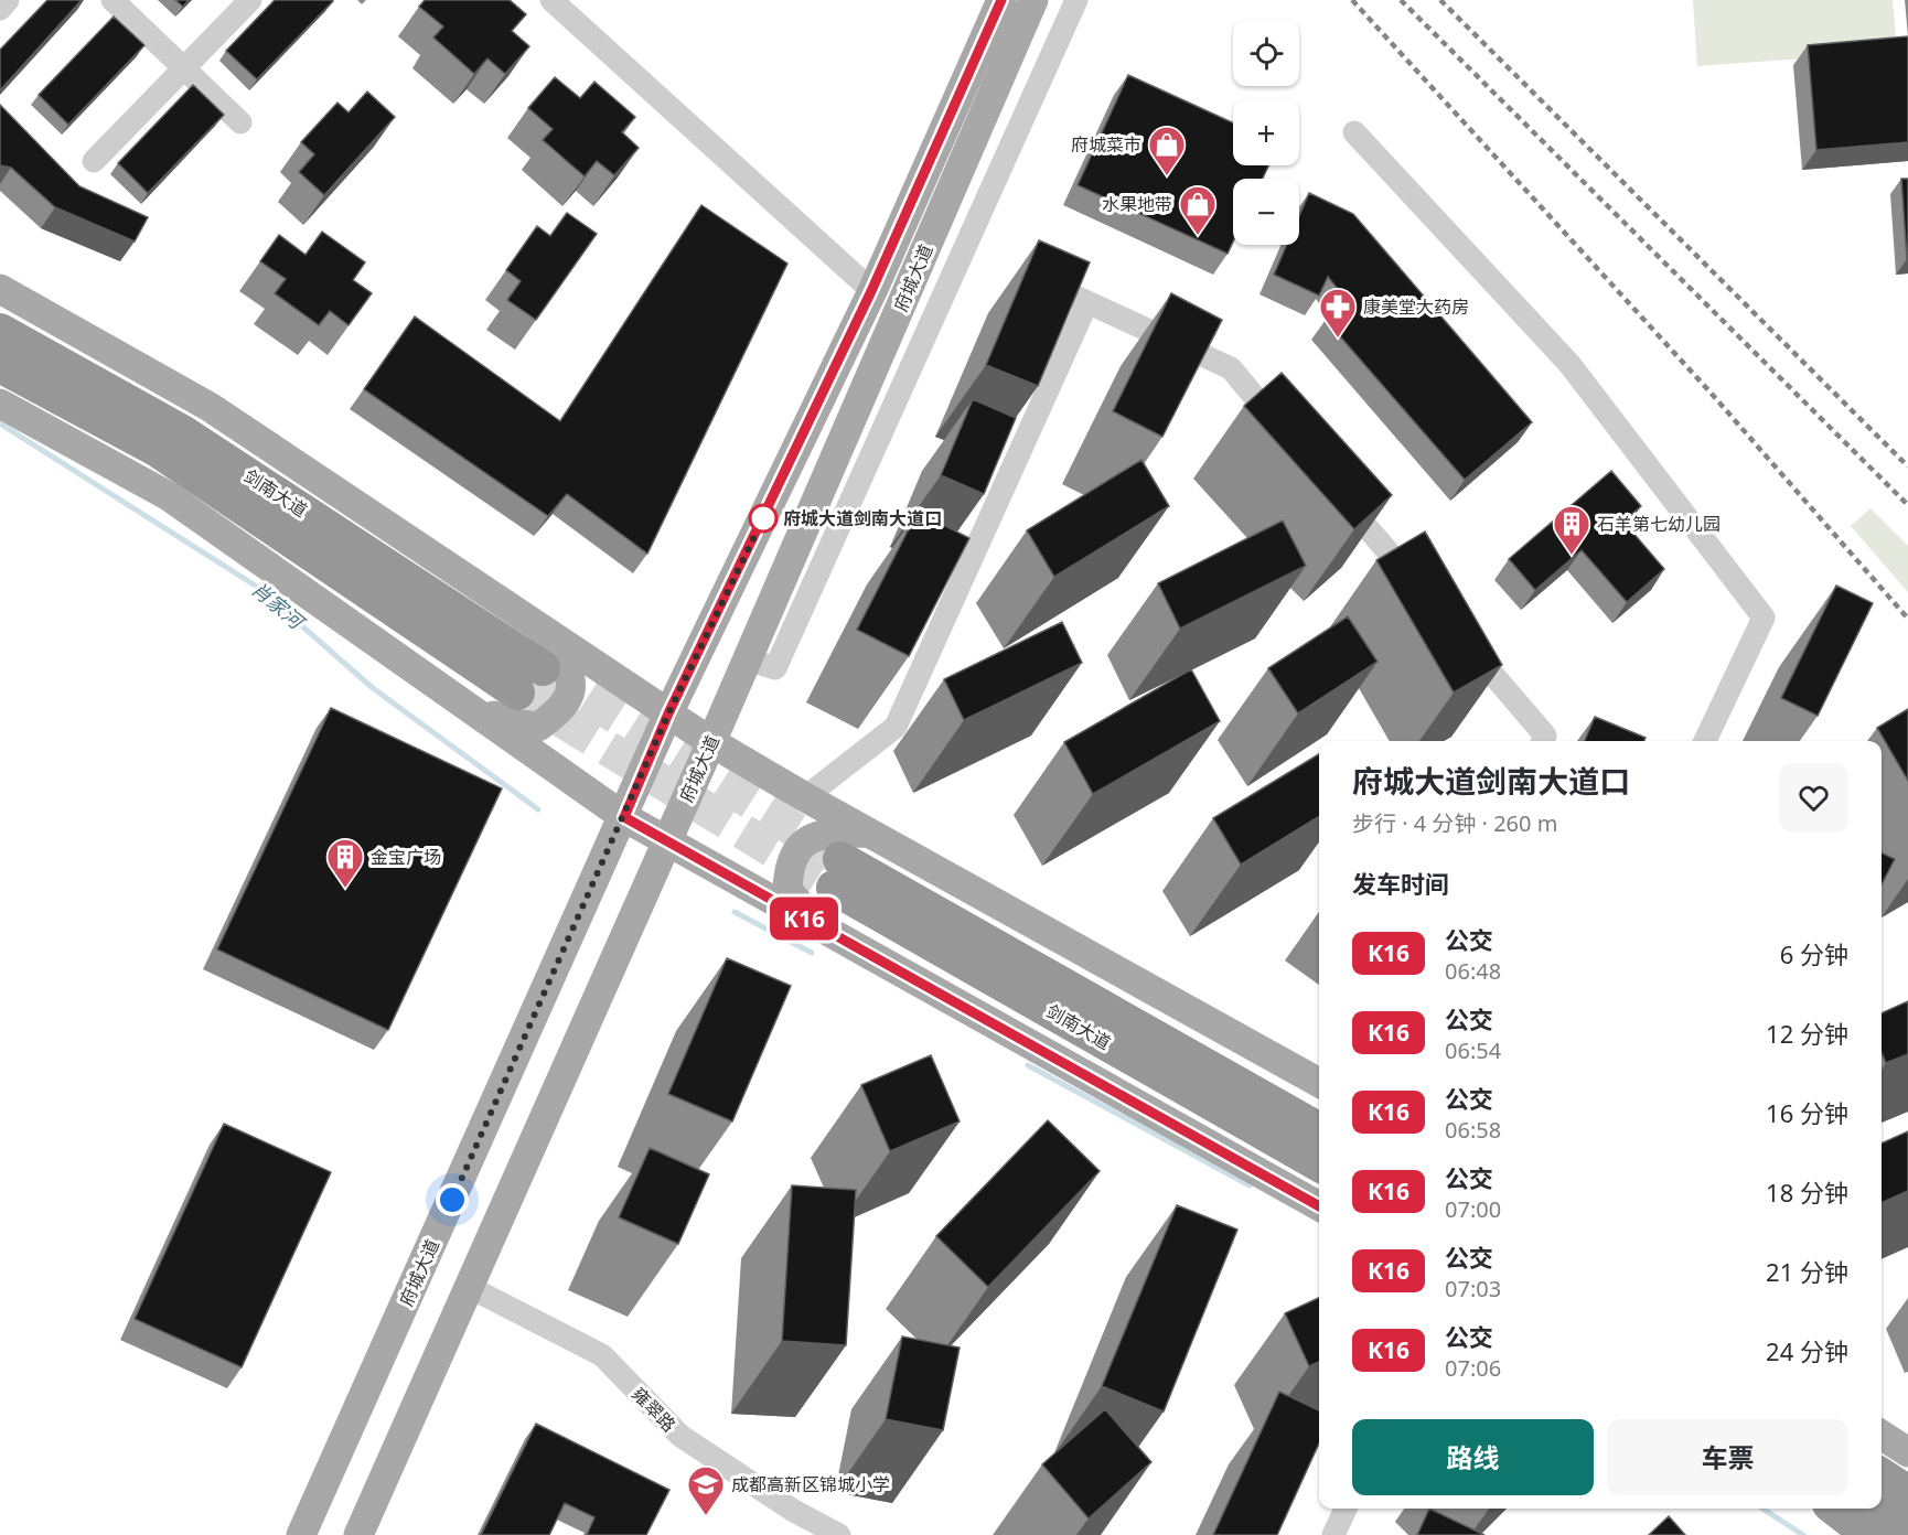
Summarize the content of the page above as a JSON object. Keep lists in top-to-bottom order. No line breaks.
{"streets":{"highway":["剑南大道"],"main road":["府城大道"],"street":["雍翠路"]},"crossings":[["府城大道","雍翠路"]],"water":["肖家河"],"places":{"shop":["府城菜市","水果地带"],"pharmacy":["康美堂大药房"],"other":["府城大道剑南大道口"],"building":["石羊第七幼儿园","金宝广场"],"school or university":["成都高新区锦城小学"]},"lines":["bus line K16"],"page":{"on_map":"K16","map_buttons":["+","−"],"heading":[["府城大道剑南大道口","步行 · 4 分钟 · 260 m"],"发车时间"],"list":[{"mark":"K16","name":"公交","note":"06:48","value":"6 分钟"},{"mark":"K16","name":"公交","note":"06:54","value":"12 分钟"},{"mark":"K16","name":"公交","note":"06:58","value":"16 分钟"},{"mark":"K16","name":"公交","note":"07:00","value":"18 分钟"},{"mark":"K16","name":"公交","note":"07:03","value":"21 分钟"},{"mark":"K16","name":"公交","note":"07:06","value":"24 分钟"}],"buttons":["路线","车票"]}}
